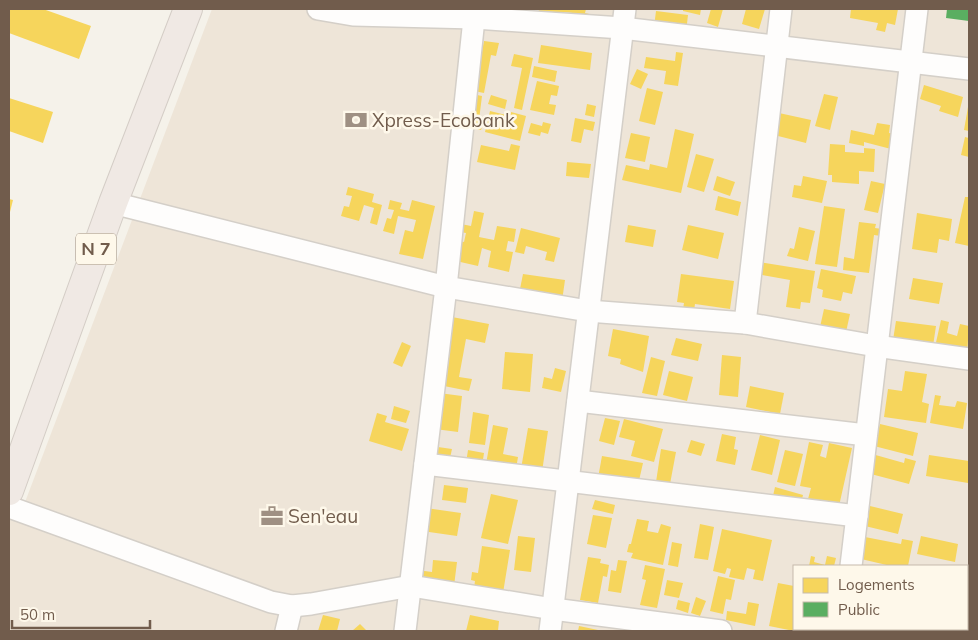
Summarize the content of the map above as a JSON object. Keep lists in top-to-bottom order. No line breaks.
{"streets":{"highway":["N 7"]},"places":{"bank":["Xpress-Ecobank"],"office":["Sen'eau"]},"legend":["Logements","Public"],"scale_bar":"50 m"}
